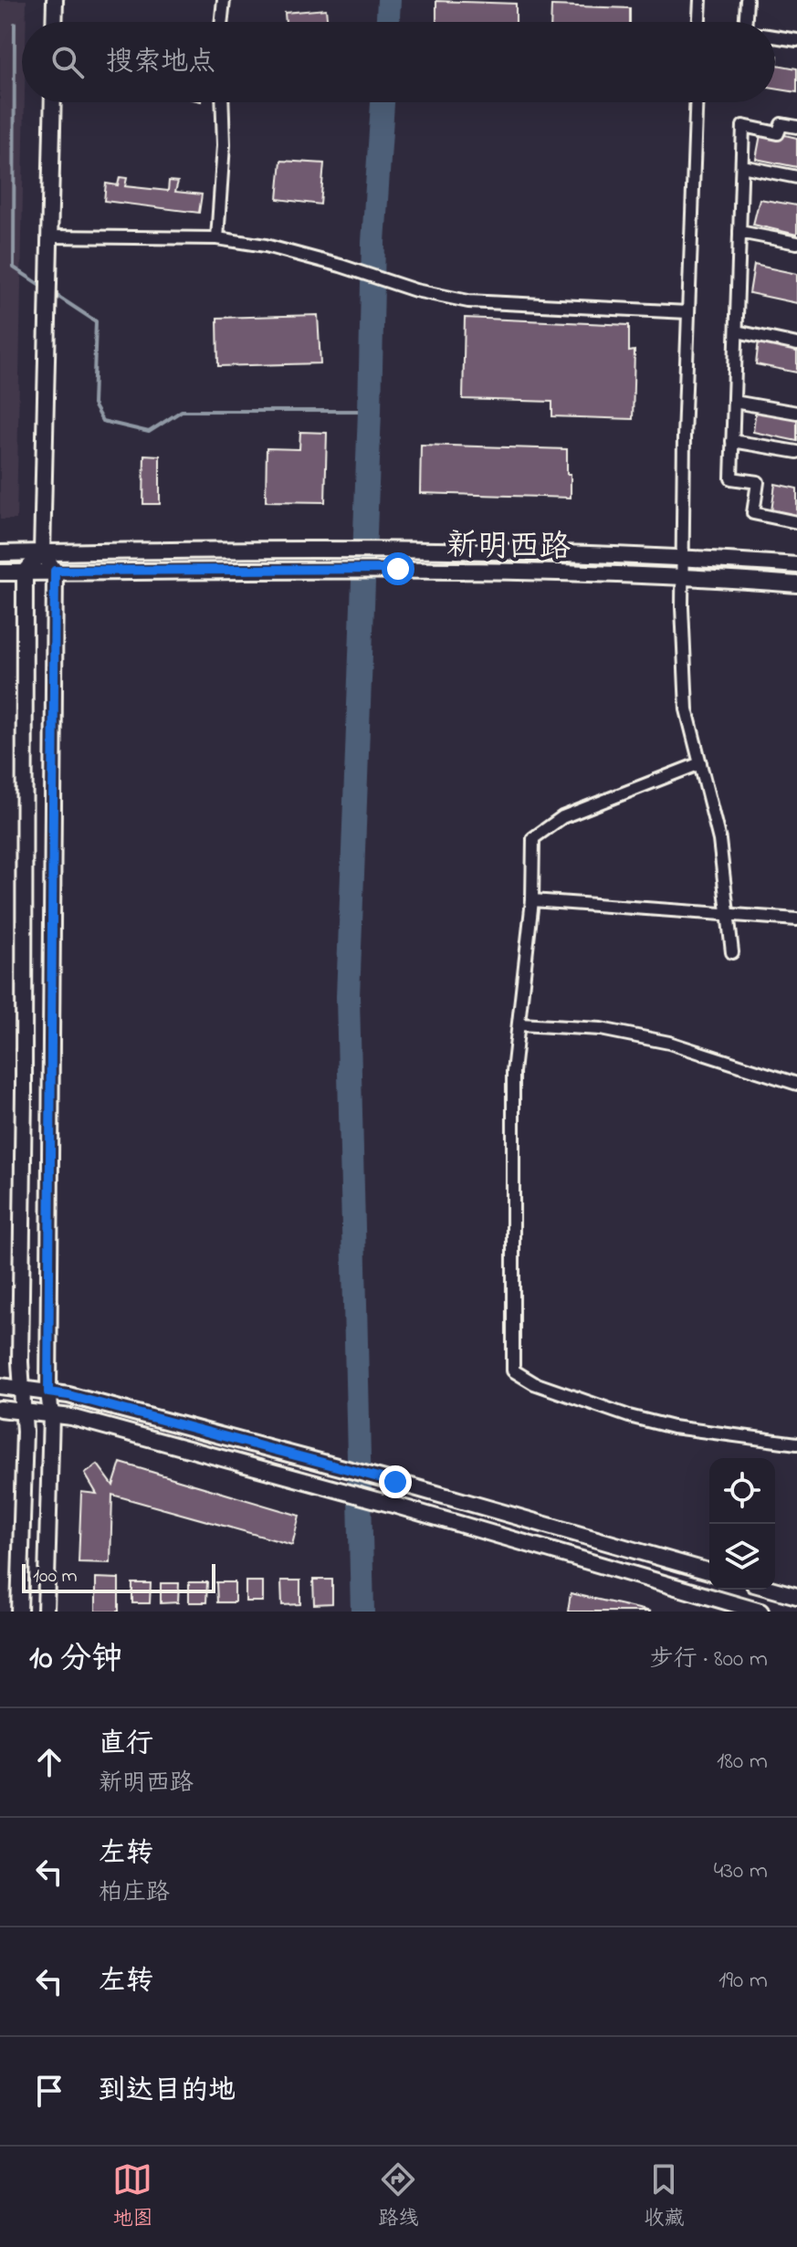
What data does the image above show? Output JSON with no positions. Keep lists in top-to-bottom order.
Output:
{
  "streets": {
    "street": ["新明西路"]
  },
  "scale_bar": "100 m",
  "page": {
    "search": "搜索地点",
    "scale": "100 m",
    "heading": ["10 分钟", "步行 · 800 m"],
    "list": [
      ["直行", "新明西路", "180 m"],
      ["左转", "柏庄路", "430 m"],
      ["左转", "190 m"],
      "到达目的地"
    ],
    "nav": ["地图", "路线", "收藏"]
  }
}
